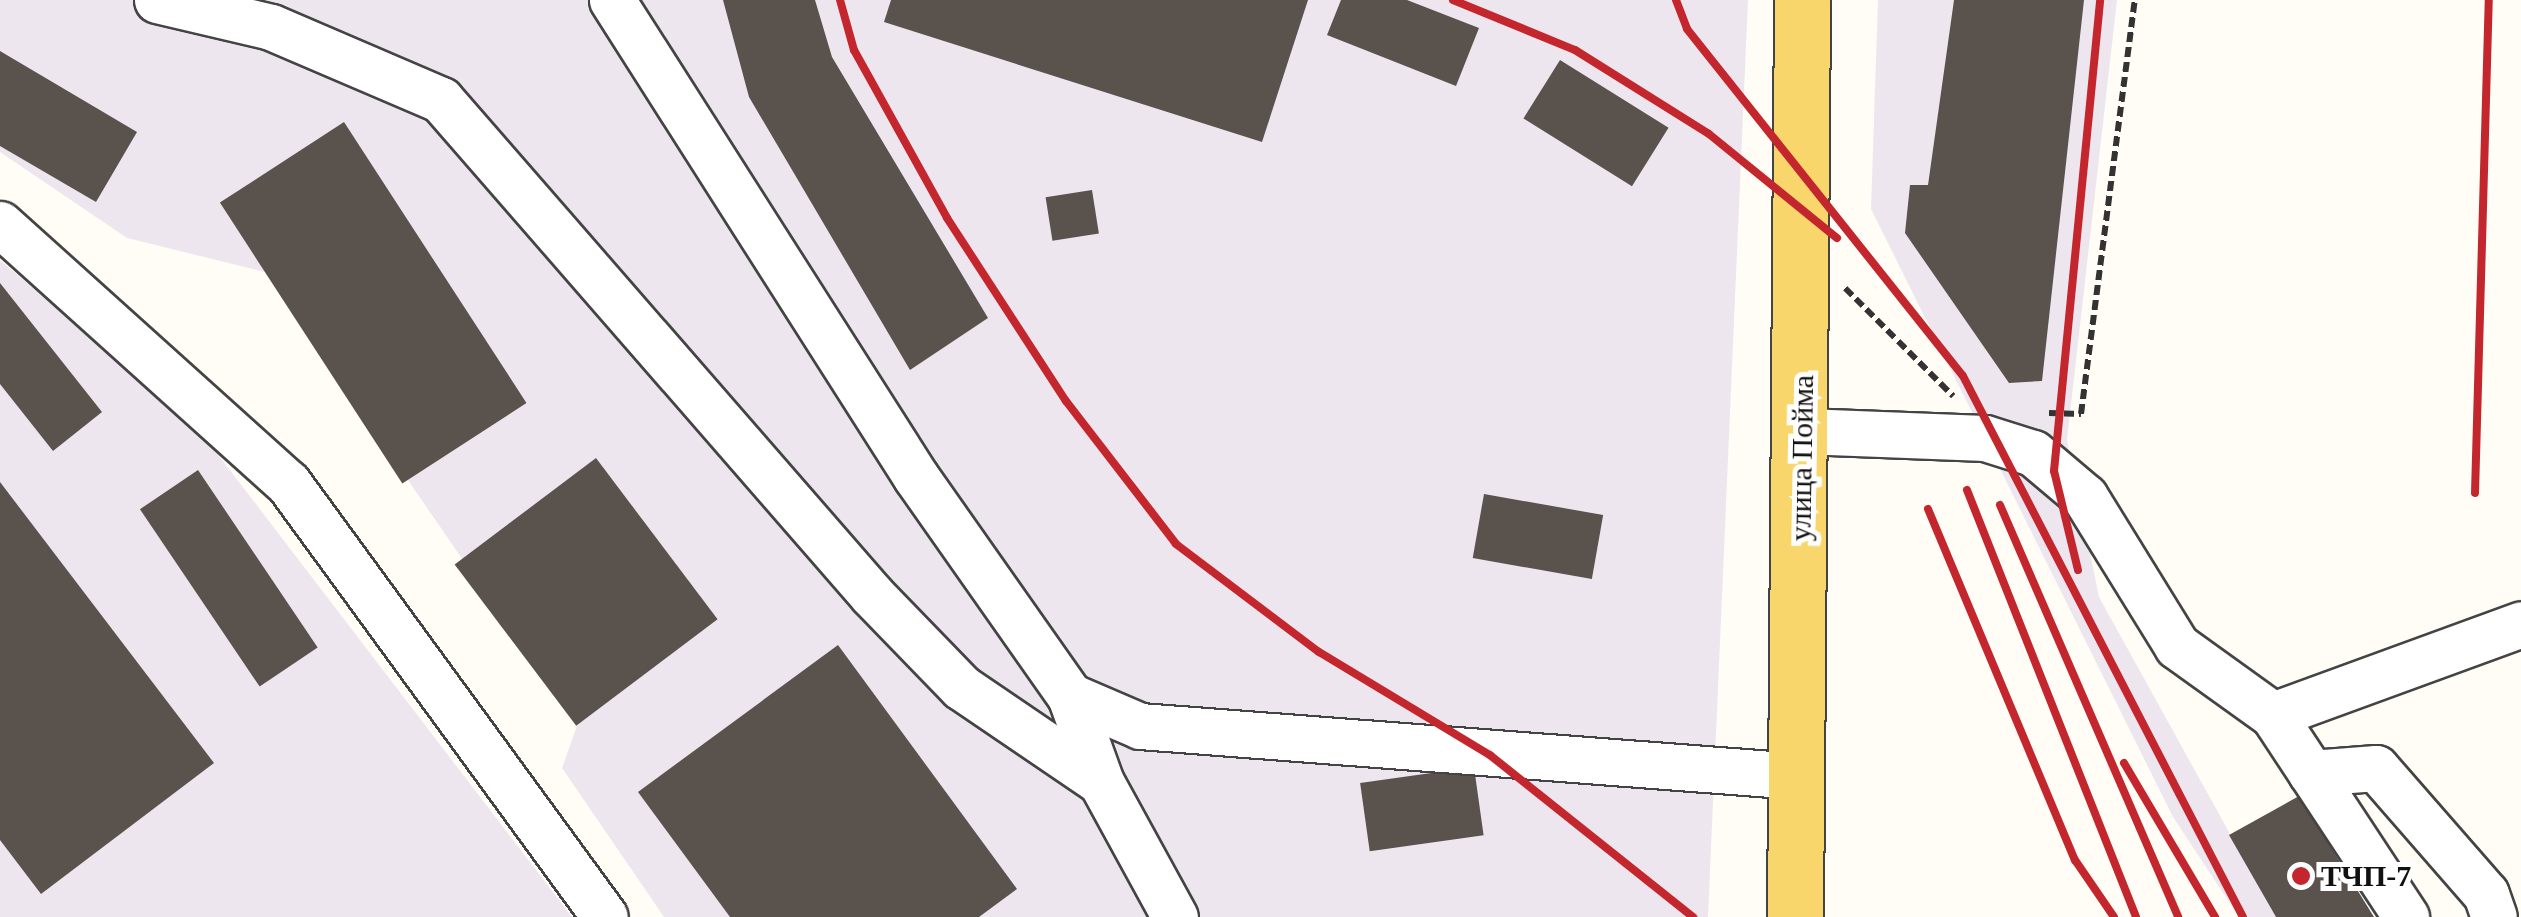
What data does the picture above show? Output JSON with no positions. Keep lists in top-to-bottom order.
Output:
{
  "streets": {
    "main road": ["улица Пойма"]
  },
  "places": ["ТЧП-7"]
}
